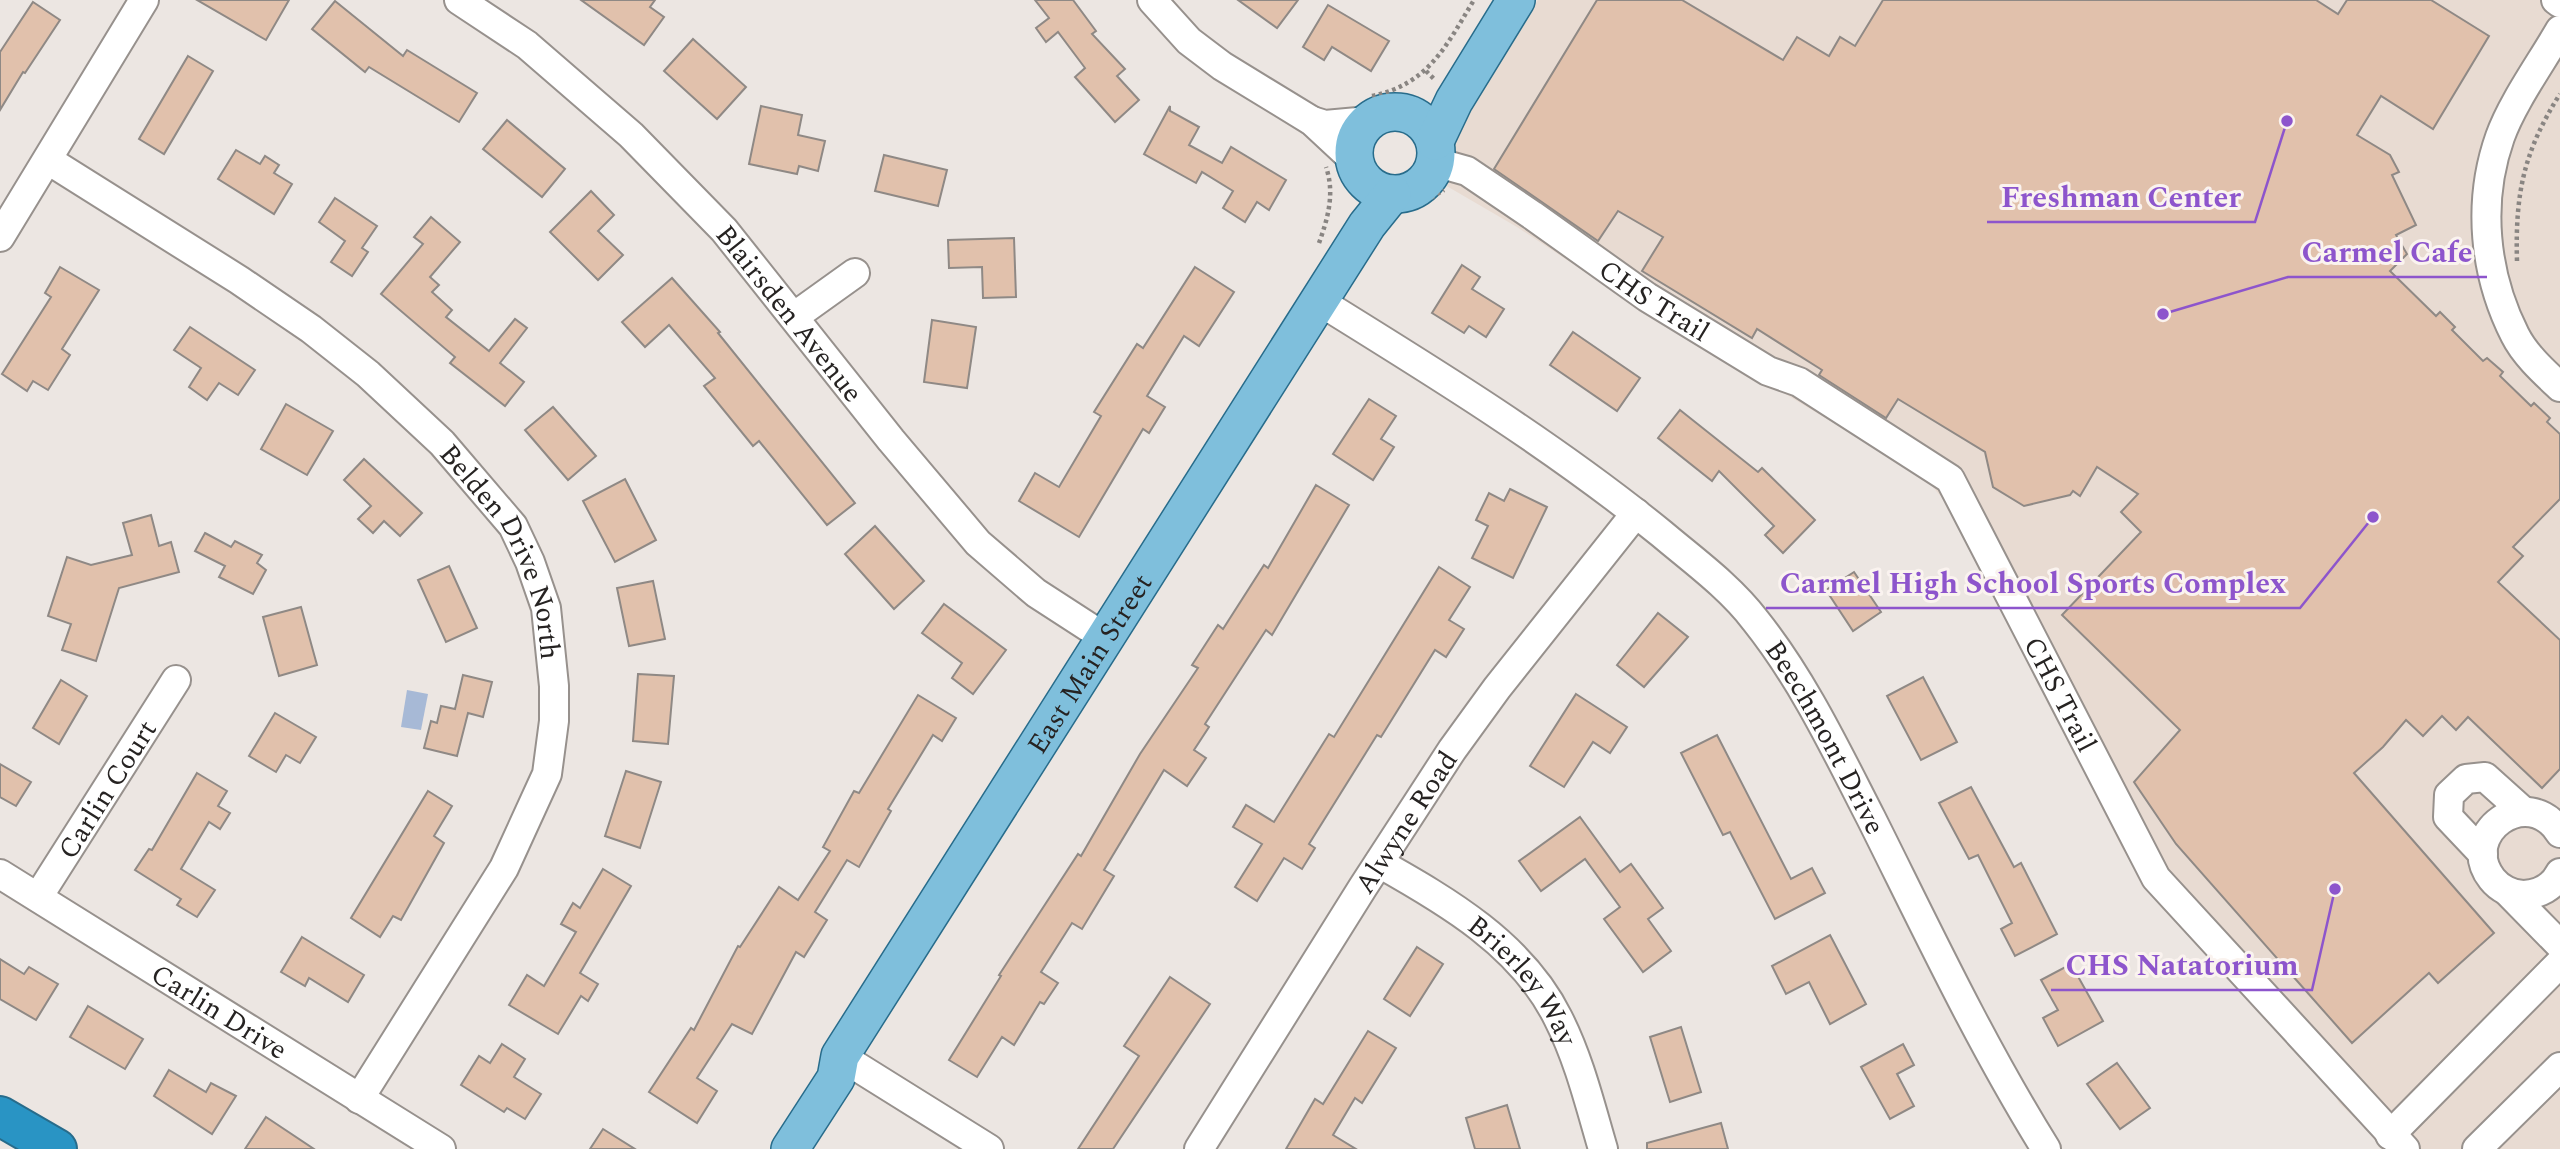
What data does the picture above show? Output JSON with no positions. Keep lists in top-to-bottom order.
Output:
{
  "streets": {
    "main road": ["East Main Street"],
    "street": [
      "CHS Trail",
      "Blairsden Avenue",
      "Belden Drive North",
      "Beechmont Drive",
      "Carlin Court",
      "Alwyne Road",
      "Brierley Way",
      "Carlin Drive"
    ]
  },
  "crossings": [
    ["Blairsden Avenue", "East Main Street"],
    ["Belden Drive North", "Carlin Drive"],
    ["East Main Street", "Beechmont Drive"],
    ["Beechmont Drive", "Alwyne Road"],
    ["Carlin Court", "Carlin Drive"],
    ["Alwyne Road", "Brierley Way"]
  ],
  "places": [
    "Freshman Center",
    "Carmel Cafe",
    "Carmel High School Sports Complex",
    "CHS Natatorium"
  ]
}
